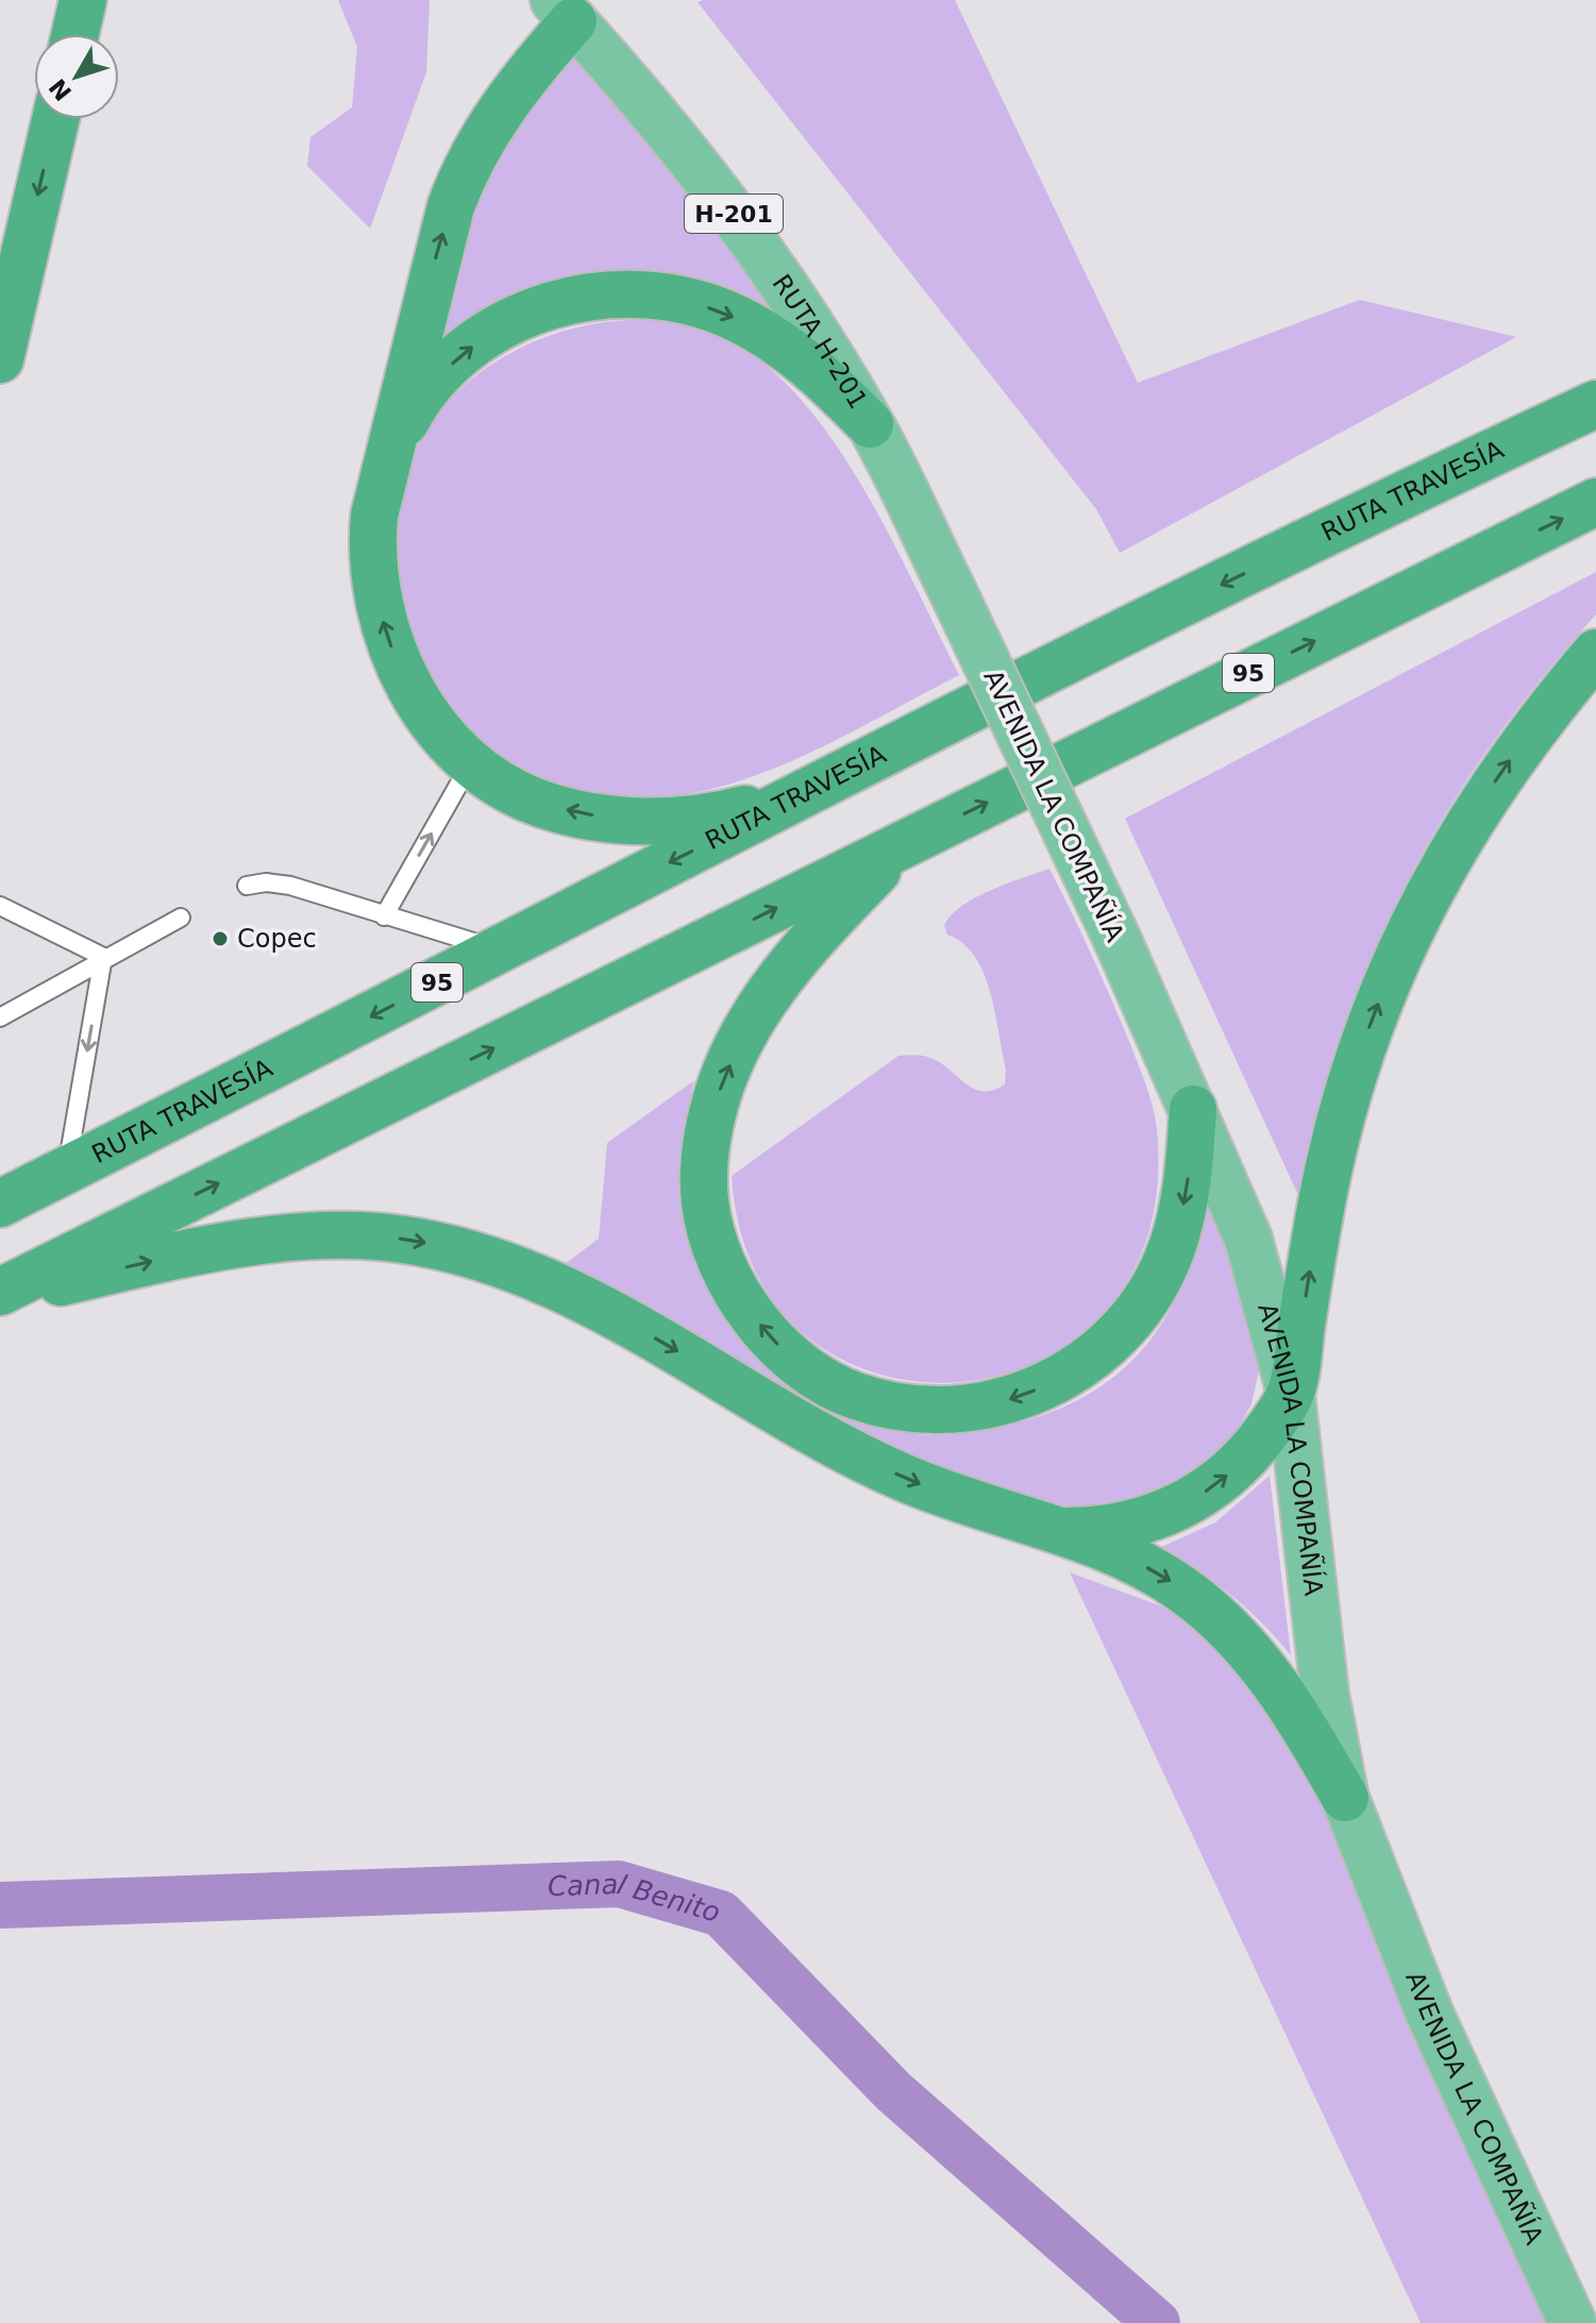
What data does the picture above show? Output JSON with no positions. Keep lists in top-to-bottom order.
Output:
{
  "streets": {
    "highway": ["RUTA TRAVESÍA", "95"],
    "main road": ["H-201", "RUTA H-201", "AVENIDA LA COMPAÑÍA"]
  },
  "crossings": [
    ["RUTA H-201", "AVENIDA LA COMPAÑÍA"]
  ],
  "water": ["Canal Benito"],
  "places": ["Copec"],
  "north": "bottom left"
}
